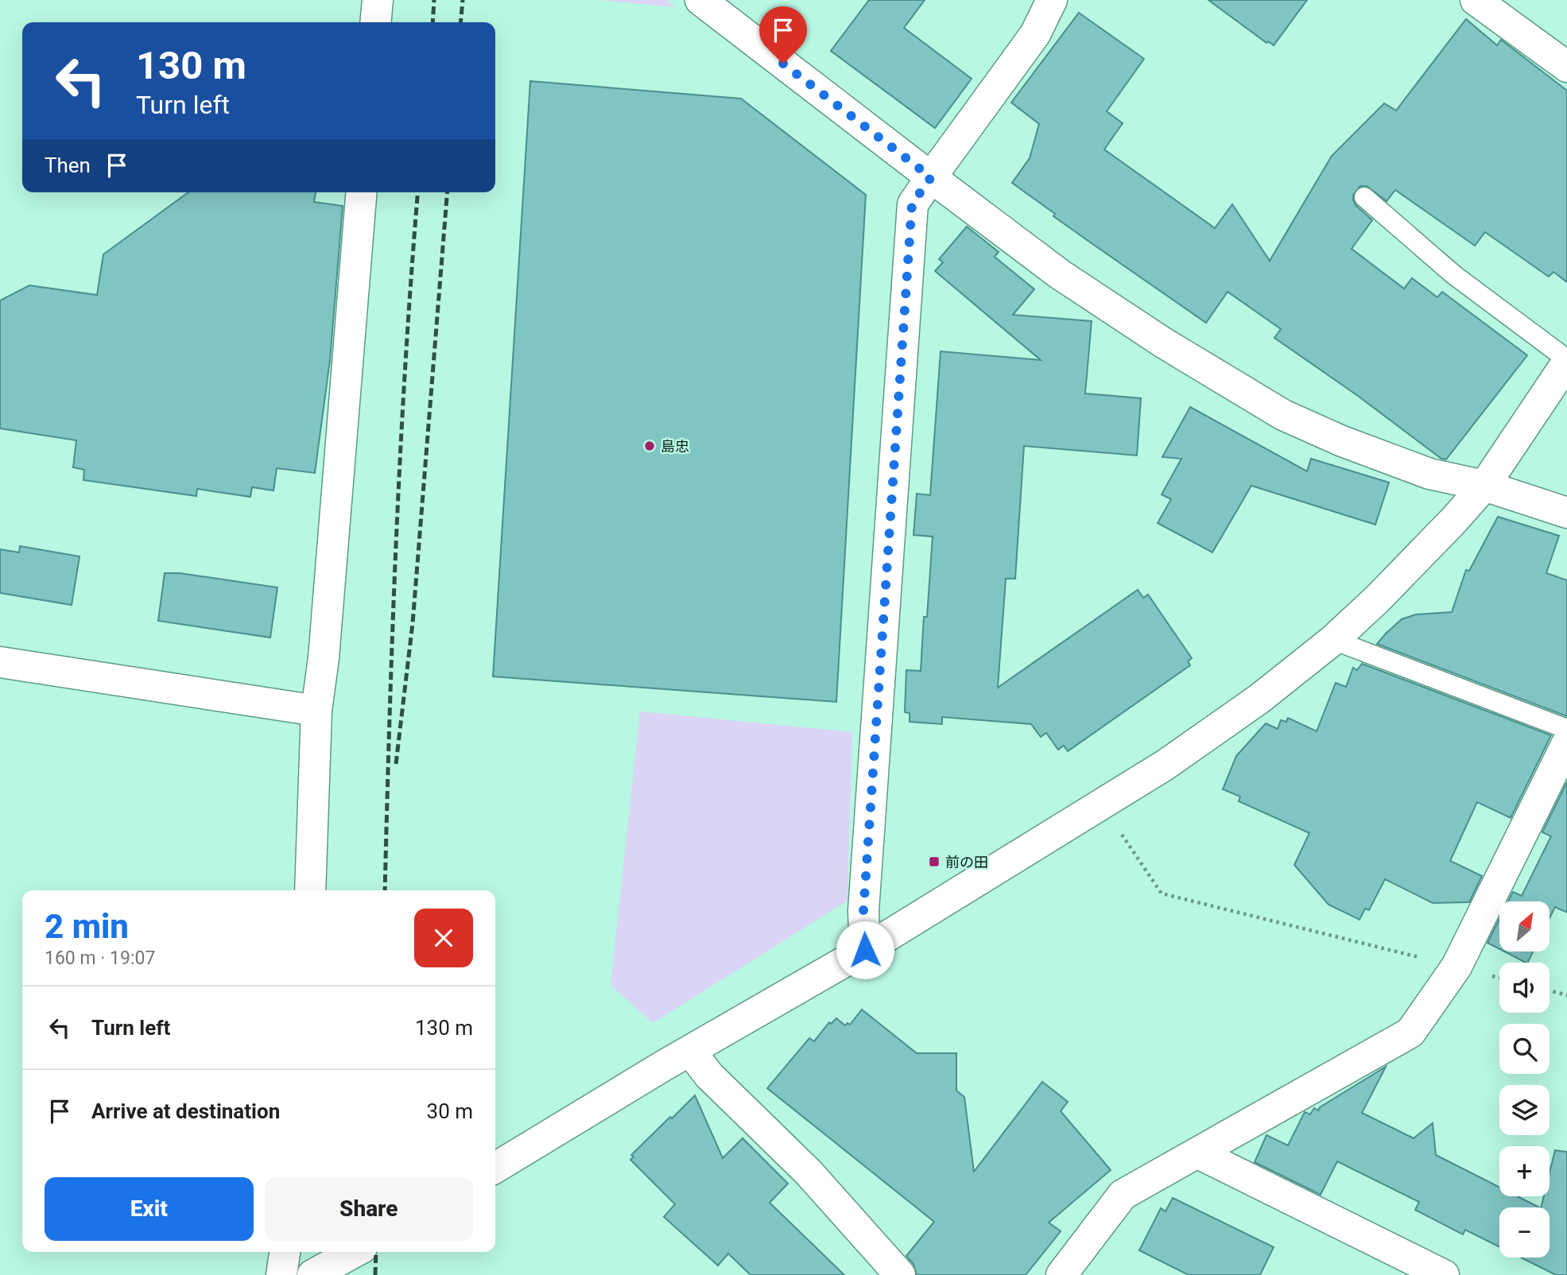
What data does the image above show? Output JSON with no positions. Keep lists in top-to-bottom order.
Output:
{
  "places": {
    "other": ["島忠"],
    "transit": ["前の田"]
  },
  "north": "top right",
  "page": {
    "turn": ["130 m", "Turn left"],
    "then": "Then",
    "heading": ["2 min", "160 m · 19:07"],
    "map_buttons": ["+", "−"],
    "list": [
      {
        "name": "Turn left",
        "value": "130 m"
      },
      {
        "name": "Arrive at destination",
        "value": "30 m"
      }
    ],
    "buttons": ["Exit", "Share"]
  }
}
